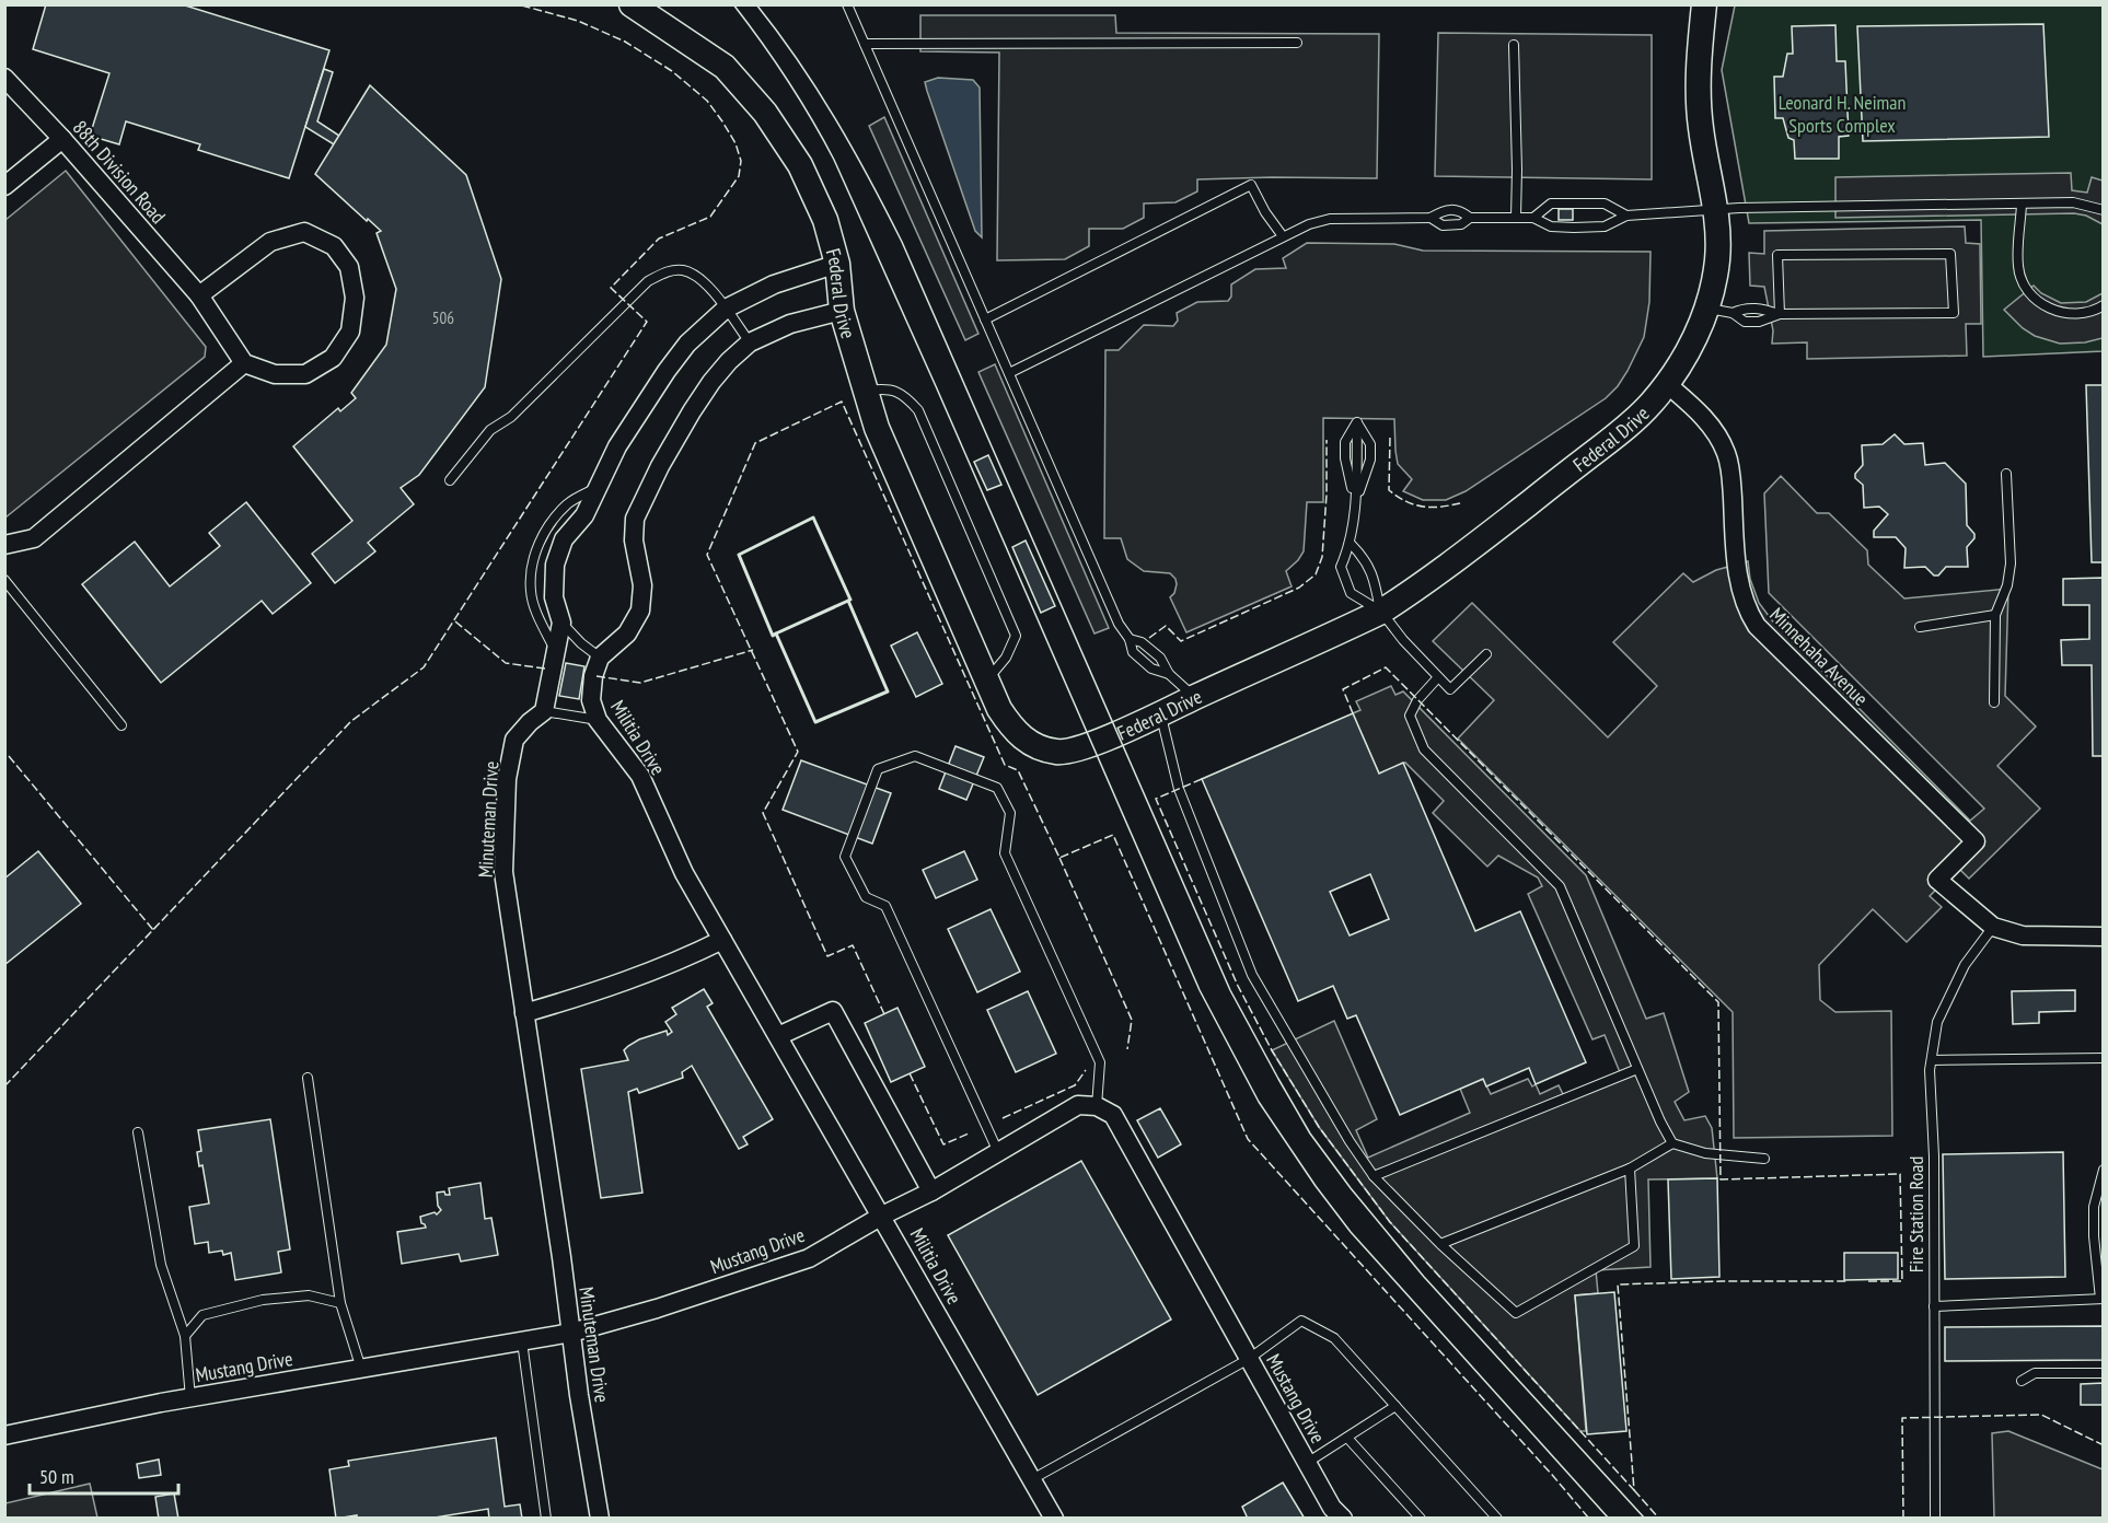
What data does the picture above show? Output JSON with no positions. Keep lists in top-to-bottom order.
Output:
{
  "streets": {
    "street": [
      "88th Division Road",
      "Federal Drive",
      "Minnehaha Avenue",
      "Militia Drive",
      "Minuteman Drive",
      "Mustang Drive"
    ],
    "lane": ["Fire Station Road"]
  },
  "crossings": [
    ["Federal Drive", "Minnehaha Avenue"],
    ["Minnehaha Avenue", "Fire Station Road"],
    ["Militia Drive", "Mustang Drive"],
    ["Minuteman Drive", "Mustang Drive"]
  ],
  "parks": ["Leonard H. Neiman Sports Complex"],
  "house_numbers": ["506"],
  "scale_bar": "50 m"
}
